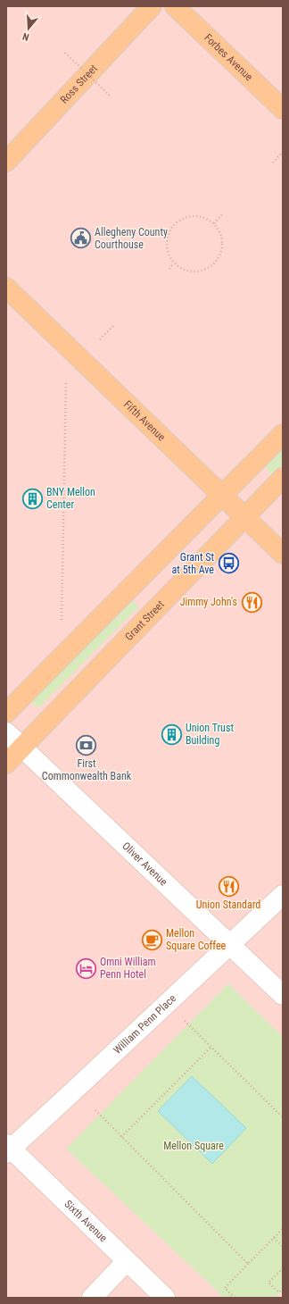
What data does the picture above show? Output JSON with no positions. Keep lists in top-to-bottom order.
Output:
{
  "streets": {
    "main road": [
      "Forbes Avenue",
      "Ross Street",
      "Fifth Avenue",
      "Grant Street"
    ],
    "street": ["Oliver Avenue", "William Penn Place", "Sixth Avenue"]
  },
  "crossings": [
    ["Fifth Avenue", "Grant Street"],
    ["Grant Street", "Oliver Avenue"],
    ["Oliver Avenue", "William Penn Place"],
    ["William Penn Place", "Sixth Avenue"]
  ],
  "parks": ["Mellon Square"],
  "places": {
    "public building": ["Allegheny County Courthouse"],
    "building": ["BNY Mellon Center", "Union Trust Building"],
    "bus stop": ["Grant St at 5th Ave"],
    "restaurant": ["Jimmy John's", "Union Standard"],
    "bank": ["First Commonwealth Bank"],
    "cafe": ["Mellon Square Coffee"],
    "hotel": ["Omni William Penn Hotel"]
  },
  "north": "bottom"
}
